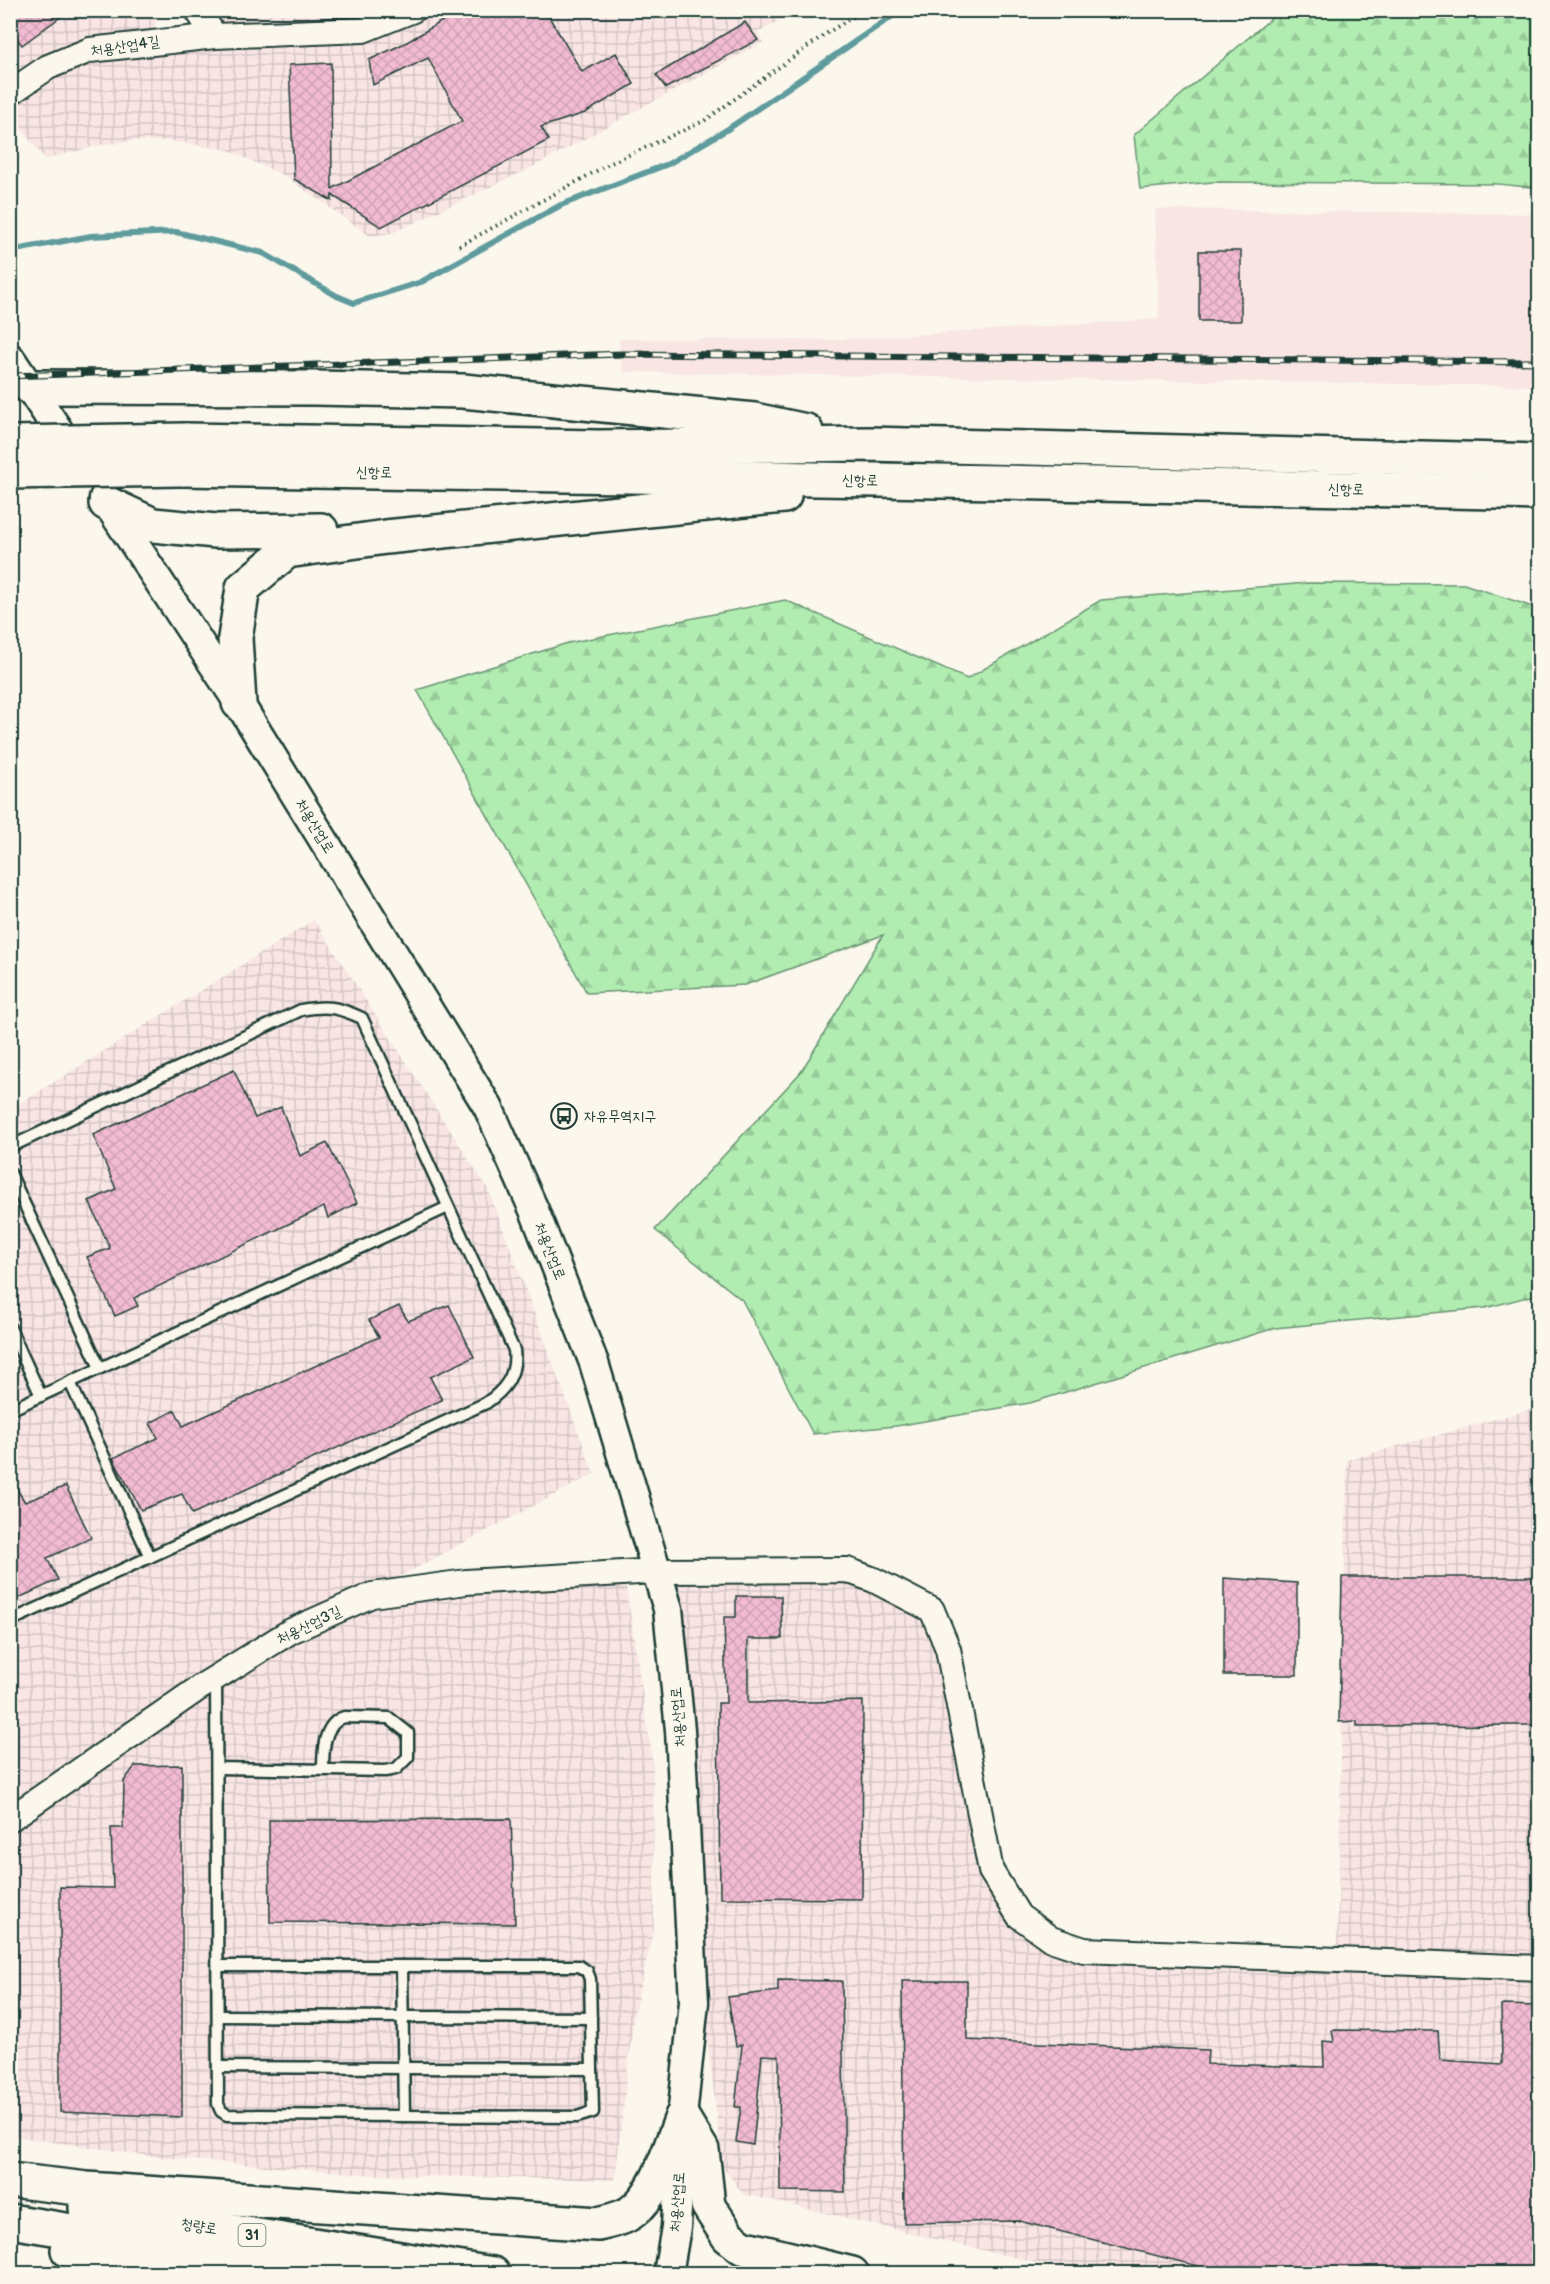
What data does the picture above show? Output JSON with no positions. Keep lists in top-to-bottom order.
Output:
{
  "streets": {
    "highway": ["신항로", "청량로", "31"],
    "main road": ["처용산업로"],
    "street": ["처용산업4길", "처용산업3길"]
  },
  "crossings": [
    ["처용산업로", "처용산업3길"]
  ],
  "places": {
    "bus stop": ["자유무역지구"]
  }
}
